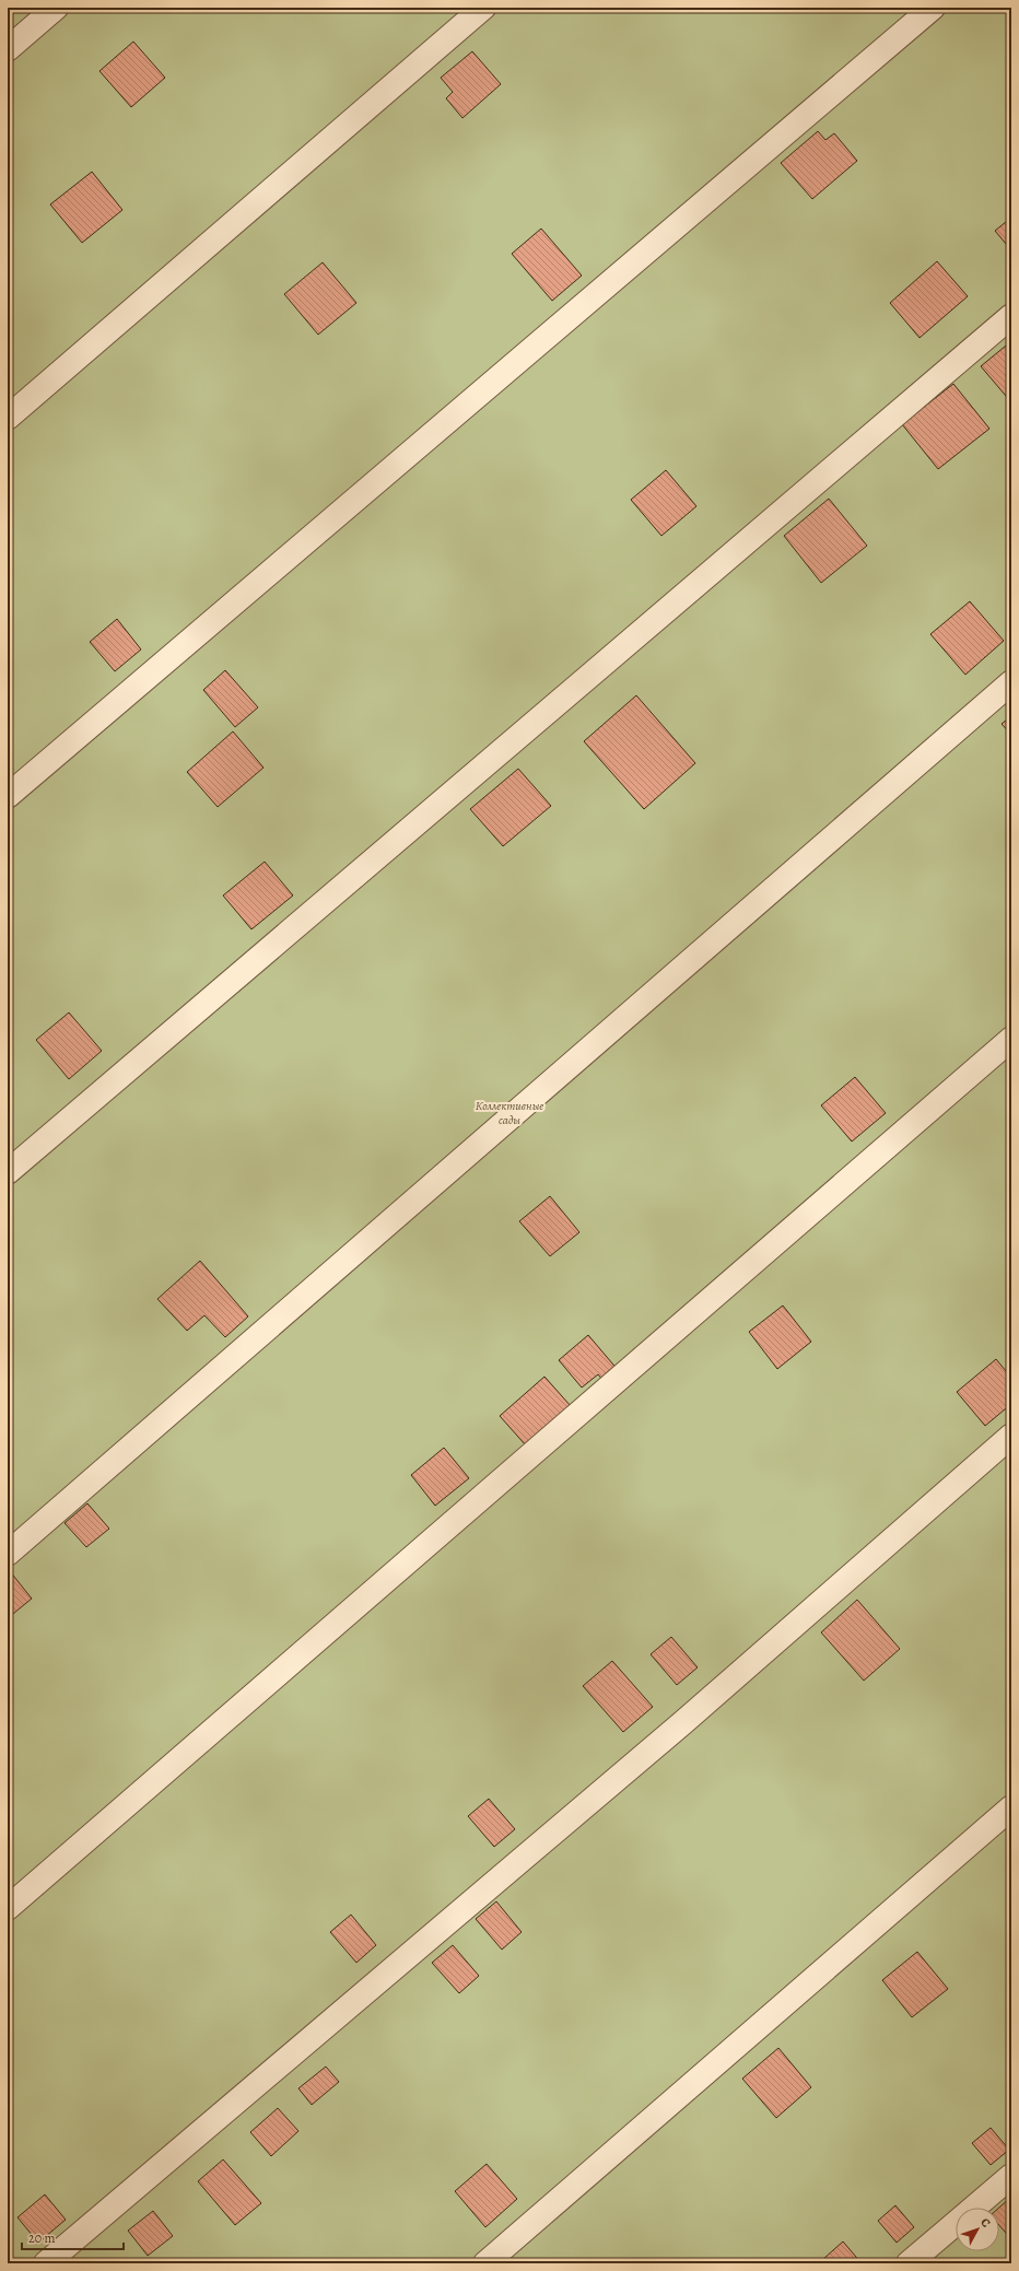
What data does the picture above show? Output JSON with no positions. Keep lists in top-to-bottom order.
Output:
{
  "parks": ["Коллективные сады"],
  "scale_bar": "20 m",
  "north": "top right"
}
